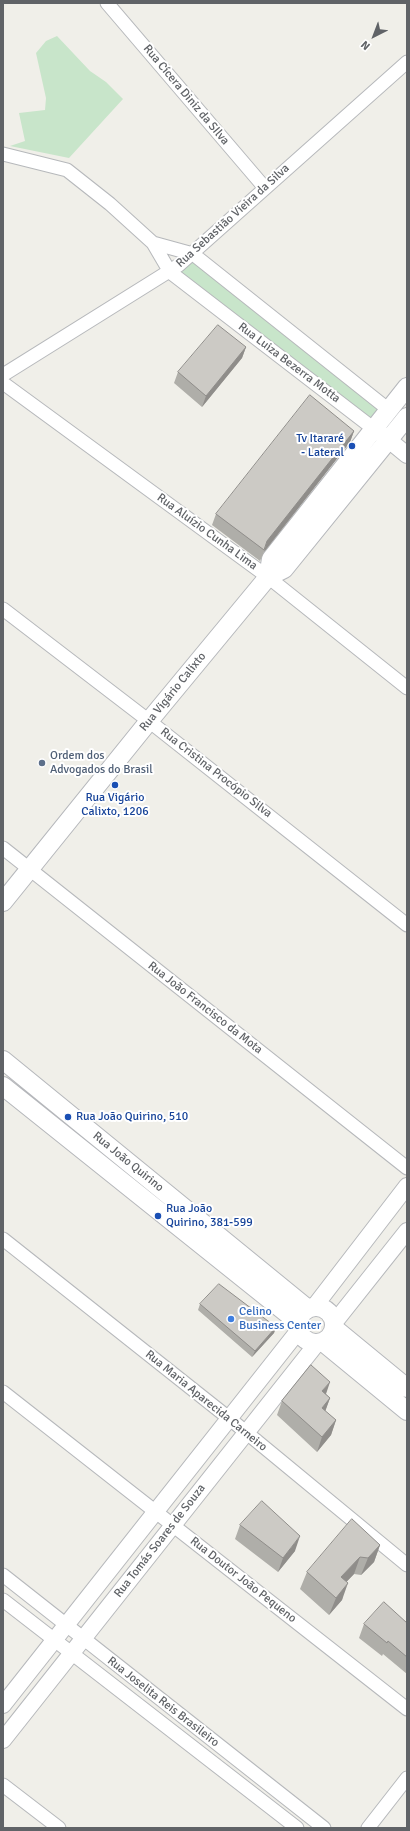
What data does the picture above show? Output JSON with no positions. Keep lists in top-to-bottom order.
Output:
{
  "streets": {
    "main road": ["Rua Vigário Calixto", "Rua João Quirino"],
    "street": [
      "Rua Cícera Diniz da SIlva",
      "Rua Sebastião Vieira da Silva",
      "Rua Luiza Bezerra Motta",
      "Rua Aluízio Cunha Lima",
      "Rua Cristina Procópio Silva",
      "Rua João Francisco da Mota",
      "Rua Maria Aparecida Carneiro",
      "Rua Tomás Soares de Souza",
      "Rua Doutor João Pequeno",
      "Rua Joselita Reis Brasileiro"
    ]
  },
  "crossings": [
    ["Rua Cícera Diniz da SIlva", "Rua Sebastião Vieira da Silva"],
    ["Rua Sebastião Vieira da Silva", "Rua Luiza Bezerra Motta"],
    ["Rua Luiza Bezerra Motta", "Rua Vigário Calixto"],
    ["Rua Aluízio Cunha Lima", "Rua Vigário Calixto"],
    ["Rua Vigário Calixto", "Rua Cristina Procópio Silva"],
    ["Rua Vigário Calixto", "Rua João Francisco da Mota"],
    ["Rua João Quirino", "Rua Tomás Soares de Souza"],
    ["Rua Maria Aparecida Carneiro", "Rua Tomás Soares de Souza"],
    ["Rua Tomás Soares de Souza", "Rua Doutor João Pequeno"],
    ["Rua Tomás Soares de Souza", "Rua Joselita Reis Brasileiro"]
  ],
  "places": [
    "Tv Itararé - Lateral",
    "Ordem dos Advogados do Brasil",
    "Rua Vigário Calixto, 1206",
    "Rua João Quirino, 510",
    "Rua João Quirino, 381-599",
    "Celino Business Center"
  ],
  "north": "bottom left"
}
